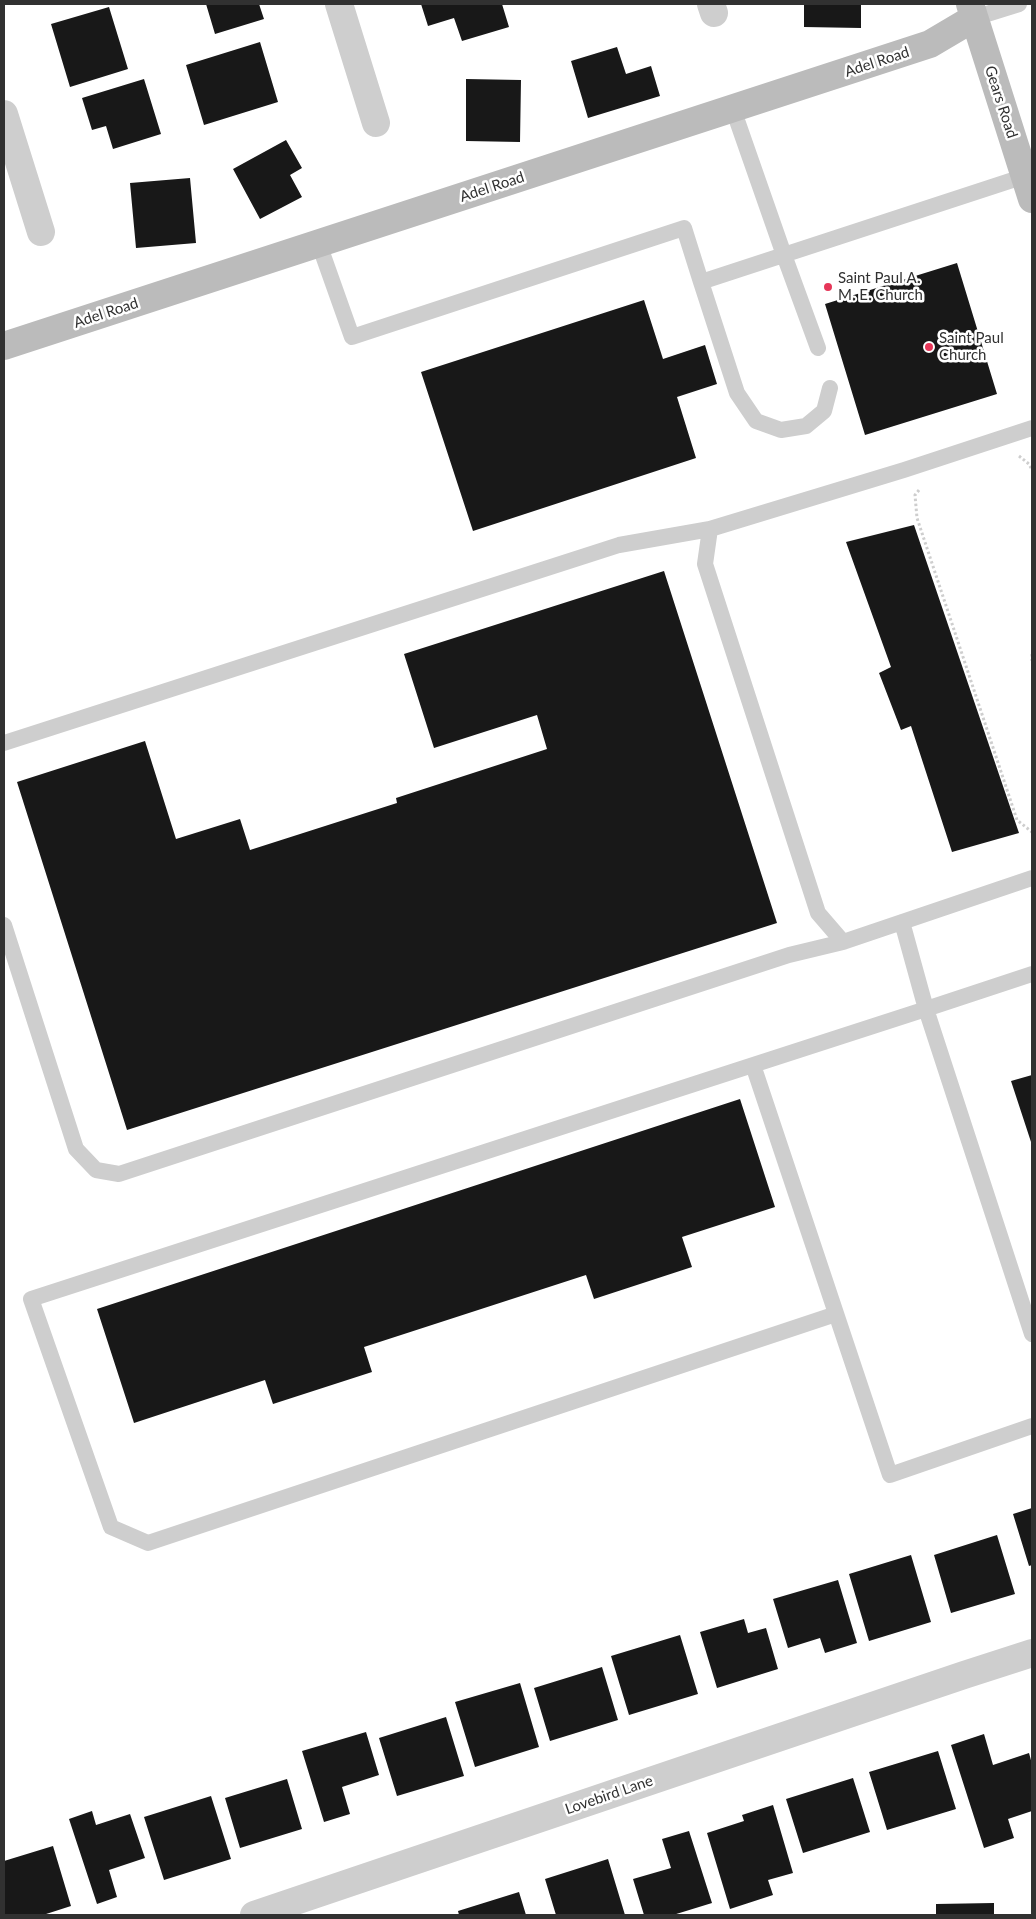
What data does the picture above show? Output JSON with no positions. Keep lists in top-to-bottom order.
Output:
{
  "streets": {
    "street": ["Adel Road", "Gears Road", "Lovebird Lane"]
  },
  "crossings": [
    ["Adel Road", "Gears Road"]
  ],
  "places": ["Saint Paul A. M. E. Church", "Saint Paul Church"]
}
